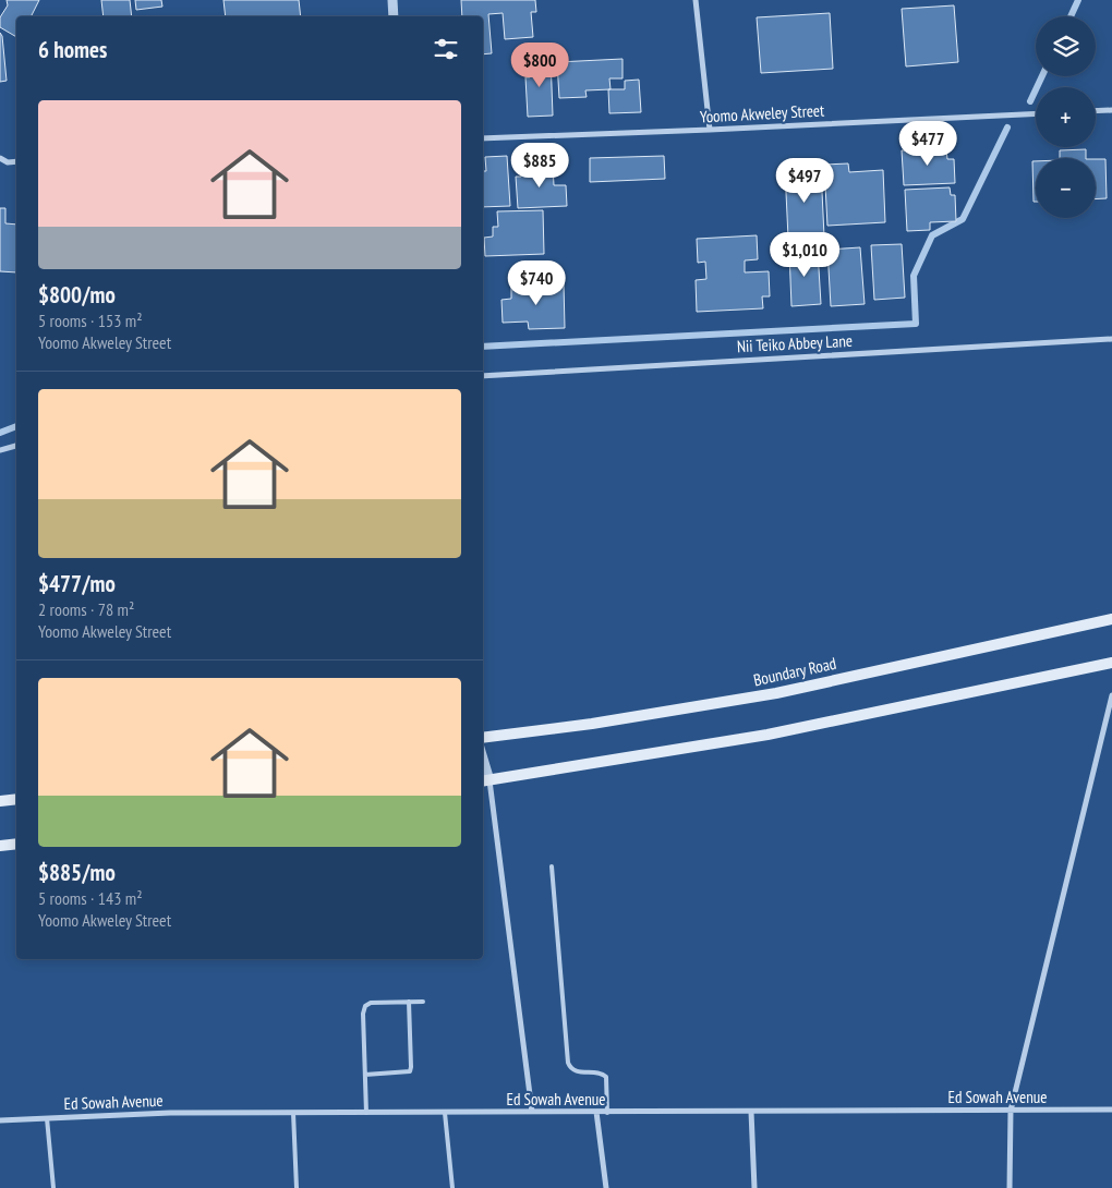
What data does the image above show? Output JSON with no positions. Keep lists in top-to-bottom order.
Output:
{
  "streets": {
    "main road": ["Boundary Road"],
    "street": ["Yoomo Akweley Street", "Nii Teiko Abbey Lane", "Ed Sowah Avenue"]
  },
  "page": {
    "map_buttons": ["+", "−"],
    "heading": "6 homes",
    "price": [
      "$800",
      "$477",
      "$885",
      "$497",
      "$1,010",
      "$740"
    ],
    "list": [
      {
        "name": "$800/mo",
        "note": "5 rooms · 153 m² · Yoomo Akweley Street"
      },
      {
        "name": "$477/mo",
        "note": "2 rooms · 78 m² · Yoomo Akweley Street"
      },
      {
        "name": "$885/mo",
        "note": "5 rooms · 143 m² · Yoomo Akweley Street"
      }
    ]
  }
}
